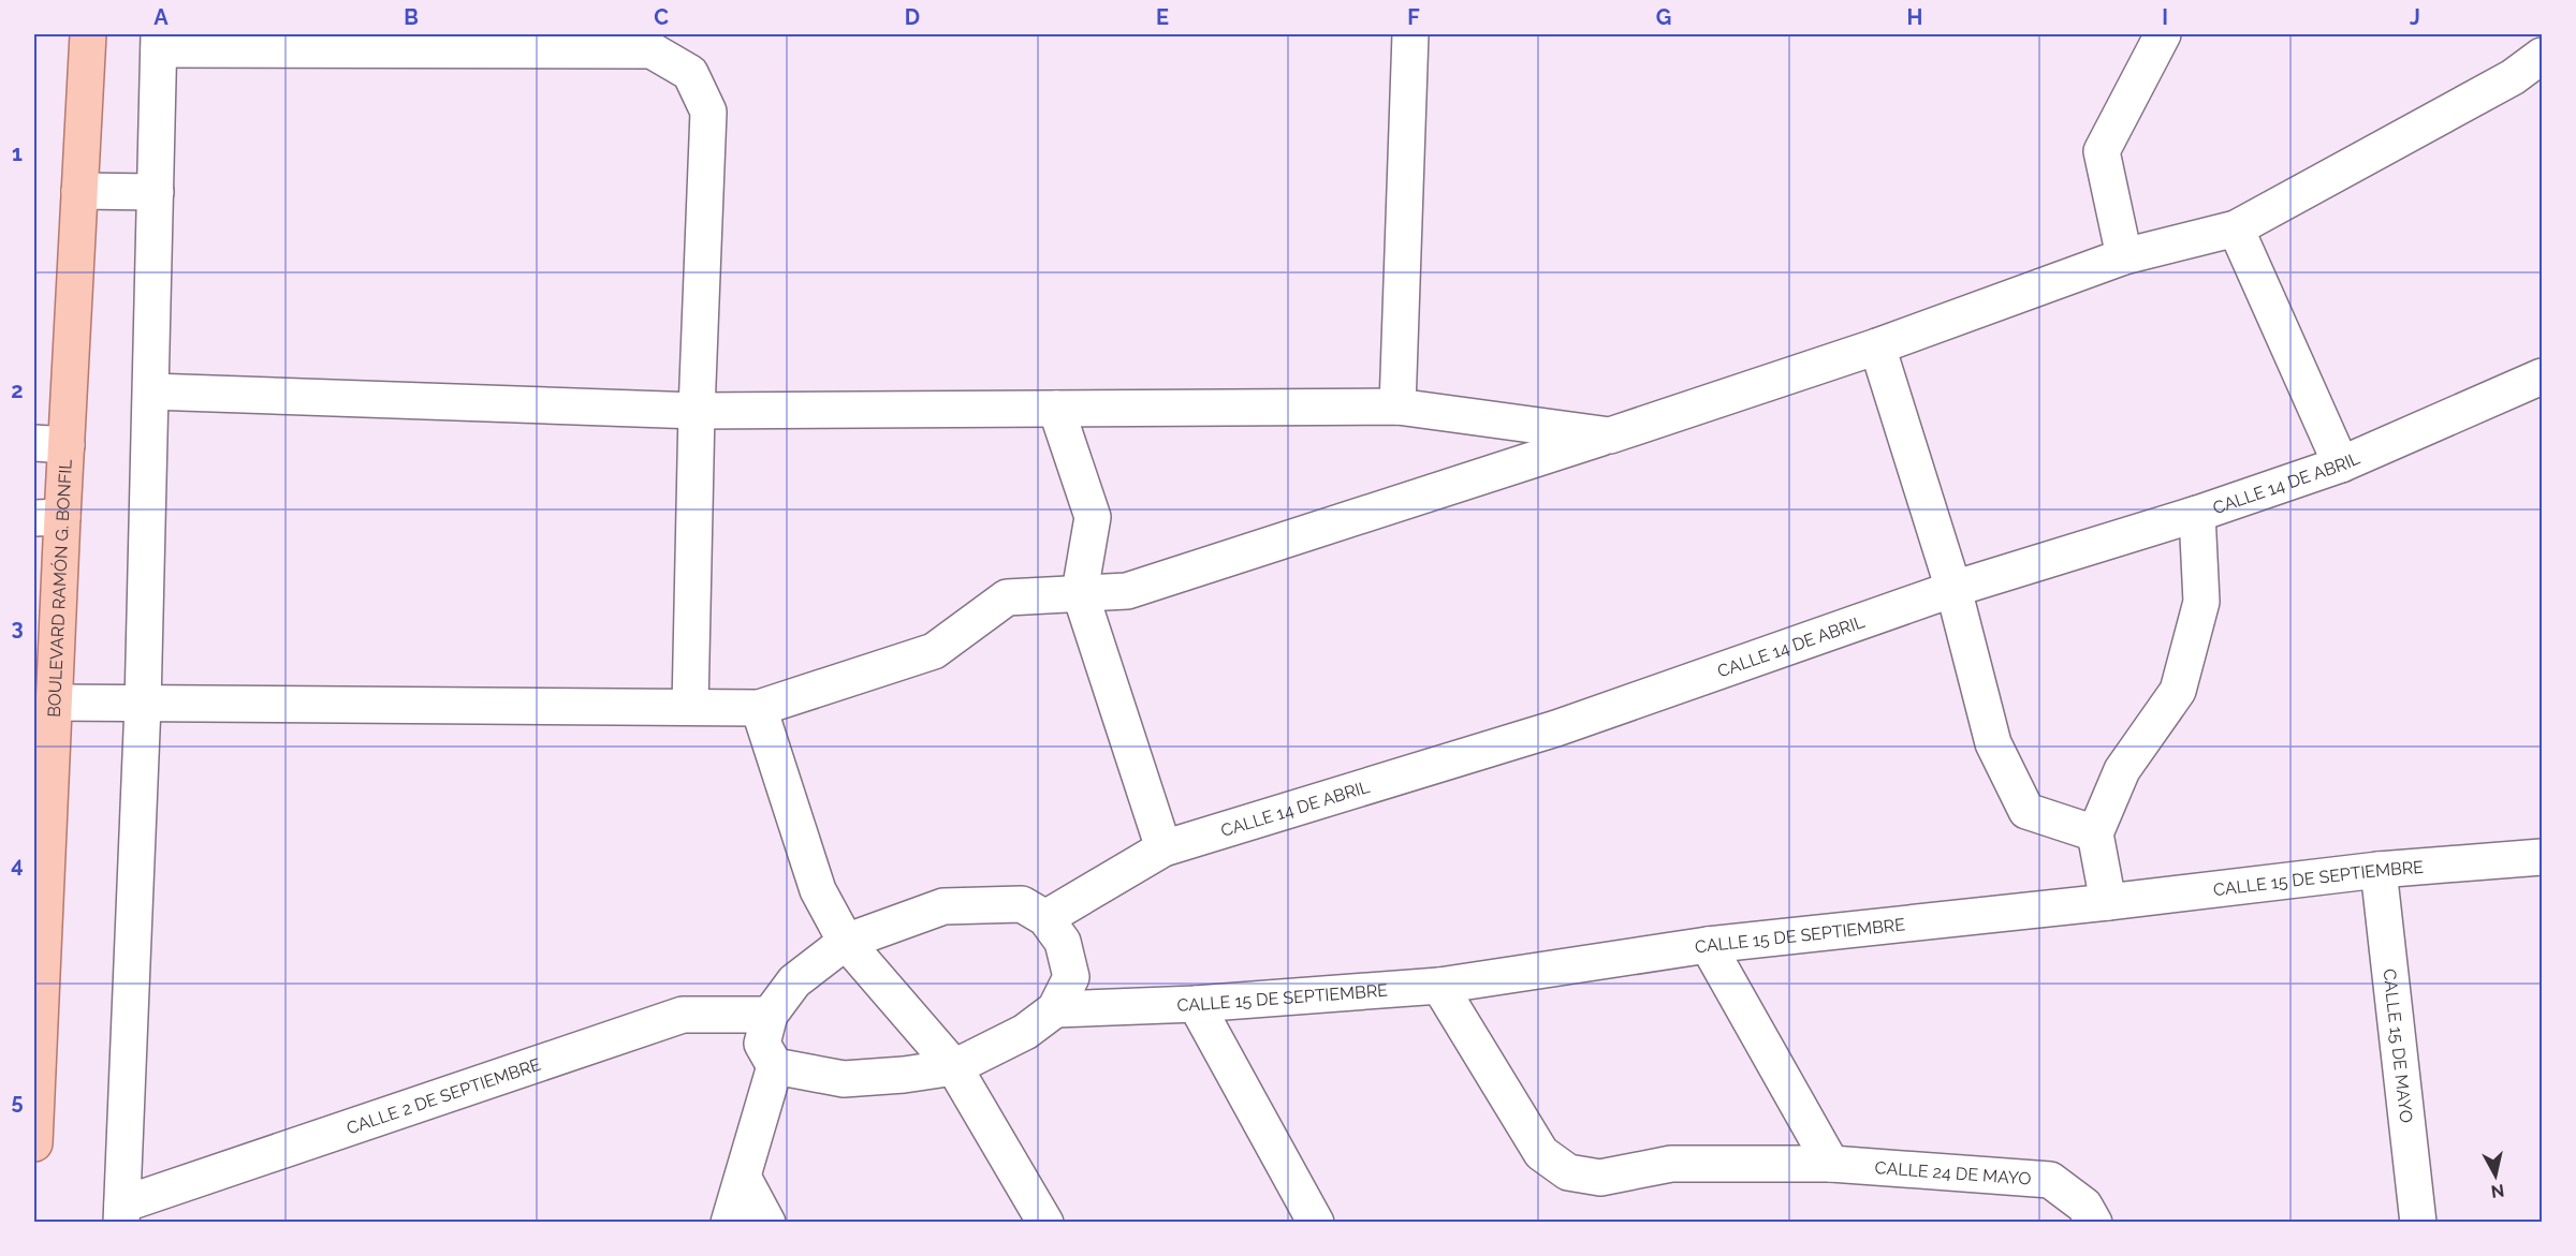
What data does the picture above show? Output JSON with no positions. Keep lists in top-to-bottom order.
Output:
{
  "streets": {
    "main road": ["BOULEVARD RAMÓN G. BONFIL"],
    "street": [
      "CALLE 14 DE ABRIL",
      "CALLE 15 DE SEPTIEMBRE",
      "CALLE 15 DE MAYO",
      "CALLE 2 DE SEPTIEMBRE",
      "CALLE 24 DE MAYO"
    ]
  },
  "crossings": [
    ["CALLE 15 DE SEPTIEMBRE", "CALLE 15 DE MAYO"],
    ["CALLE 15 DE SEPTIEMBRE", "CALLE 24 DE MAYO"]
  ],
  "north": "bottom",
  "grid": {
    "columns": [
      "A",
      "B",
      "C",
      "D",
      "E",
      "F",
      "G",
      "H",
      "I",
      "J"
    ],
    "rows": [
      "1",
      "2",
      "3",
      "4",
      "5"
    ]
  }
}
